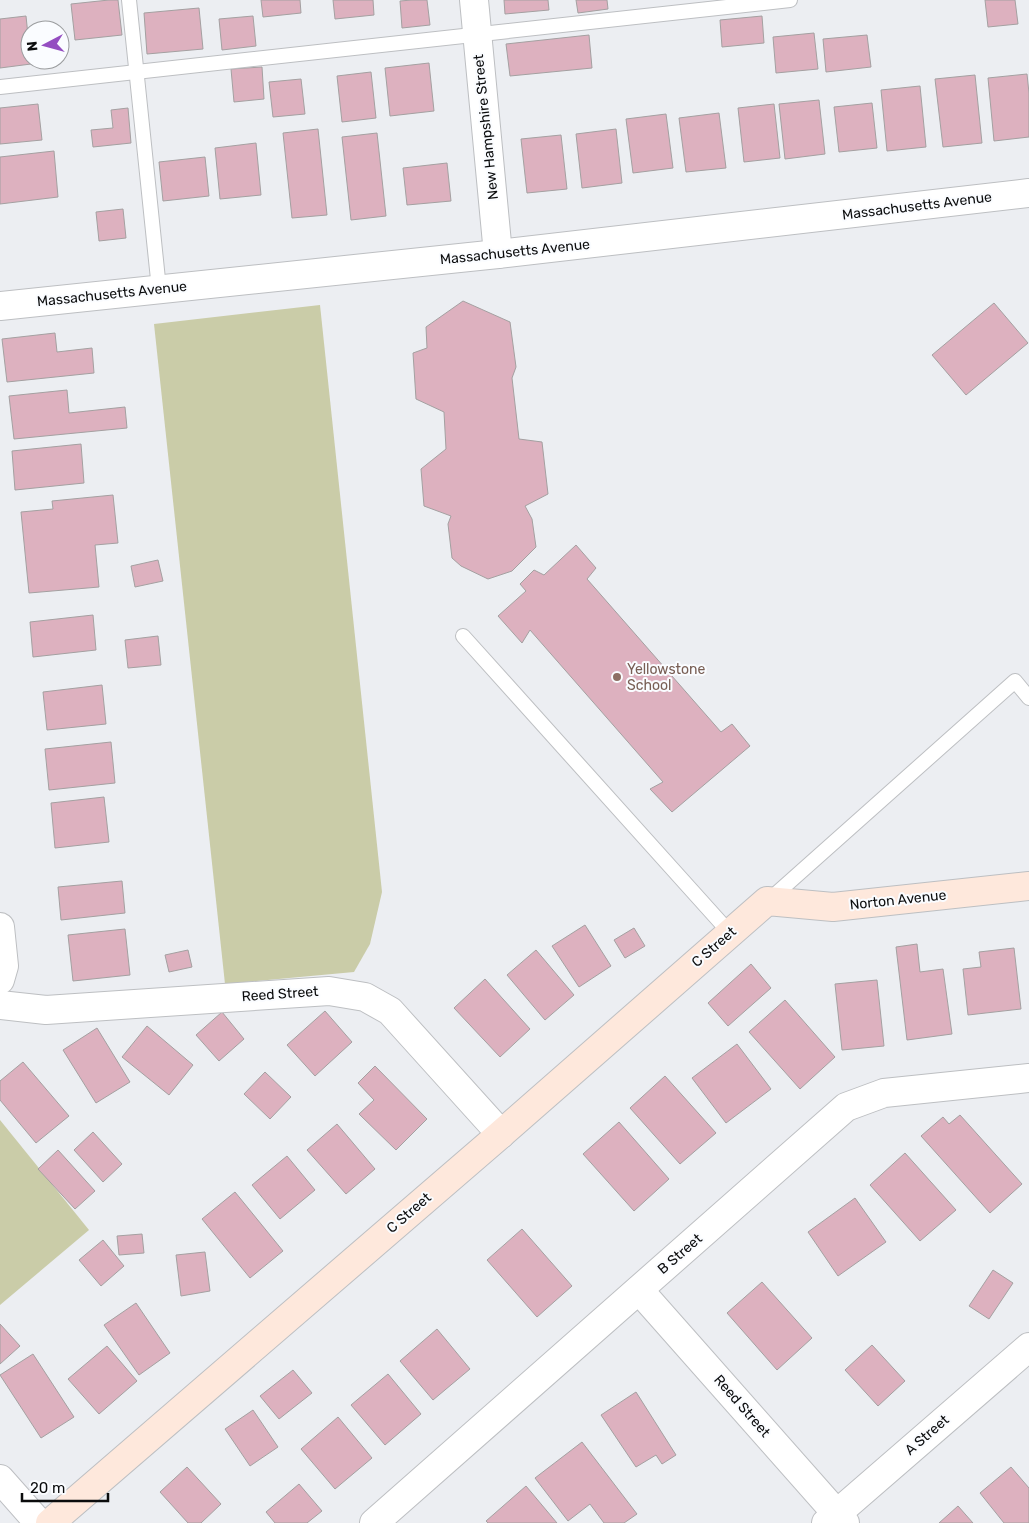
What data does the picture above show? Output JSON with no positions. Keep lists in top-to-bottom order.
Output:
{
  "streets": {
    "street": [
      "New Hampshire Street",
      "Massachusetts Avenue",
      "Norton Avenue",
      "C Street",
      "Reed Street",
      "B Street",
      "A Street"
    ]
  },
  "crossings": [
    ["New Hampshire Street", "Massachusetts Avenue"],
    ["Norton Avenue", "C Street"],
    ["C Street", "Reed Street"],
    ["Reed Street", "B Street"],
    ["Reed Street", "A Street"]
  ],
  "places": ["Yellowstone School"],
  "scale_bar": "20 m",
  "north": "left"
}
